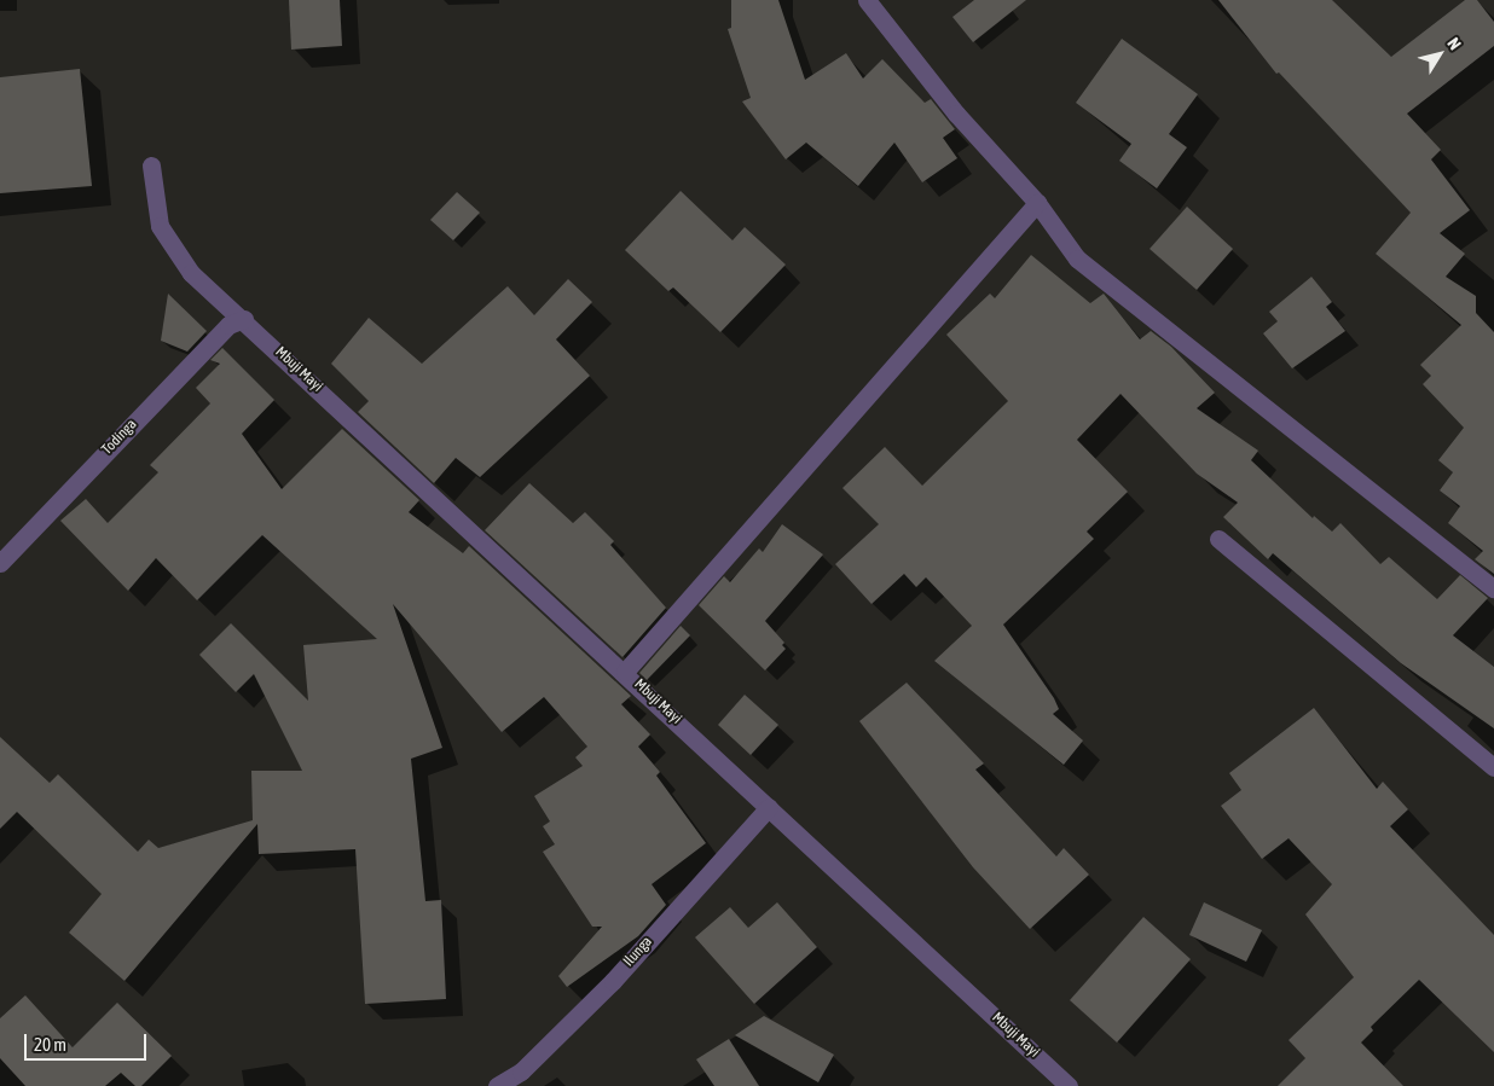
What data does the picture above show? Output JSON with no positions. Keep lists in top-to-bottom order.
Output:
{
  "streets": {
    "street": ["Mbuji Mayi", "Todinga", "Ilunga"]
  },
  "crossings": [
    ["Mbuji Mayi", "Todinga"],
    ["Mbuji Mayi", "Ilunga"]
  ],
  "scale_bar": "20 m",
  "north": "top right"
}
